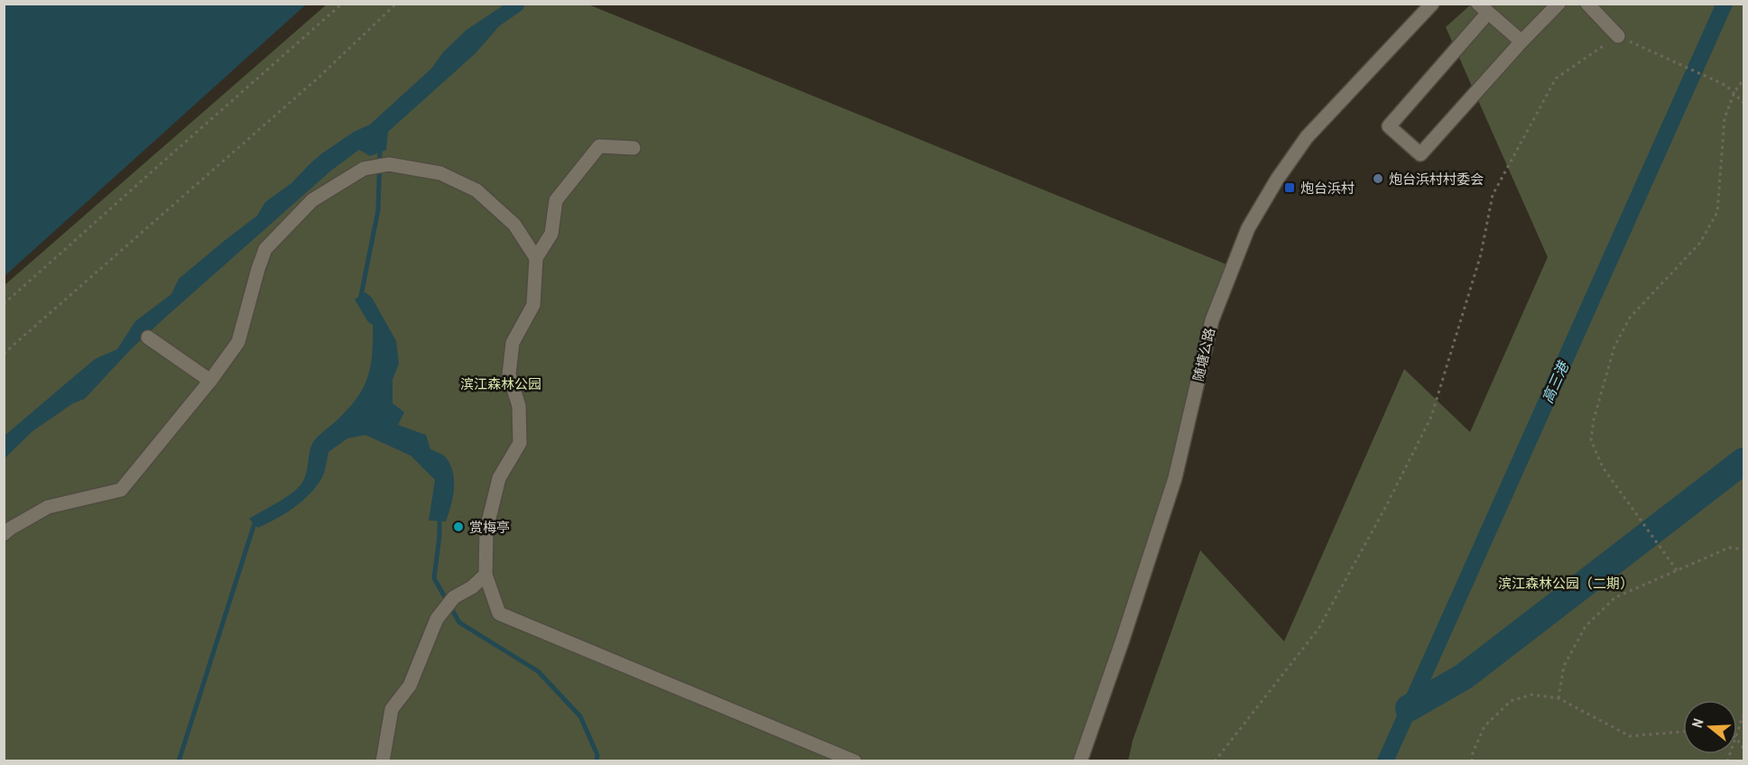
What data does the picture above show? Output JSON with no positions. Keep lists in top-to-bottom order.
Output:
{
  "streets": {
    "street": ["随塘公路"]
  },
  "water": ["高三港"],
  "parks": ["滨江森林公园", "滨江森林公园（二期）"],
  "places": {
    "other": ["炮台浜村村委会", "赏梅亭"],
    "transit": ["炮台浜村"]
  },
  "north": "left"
}
